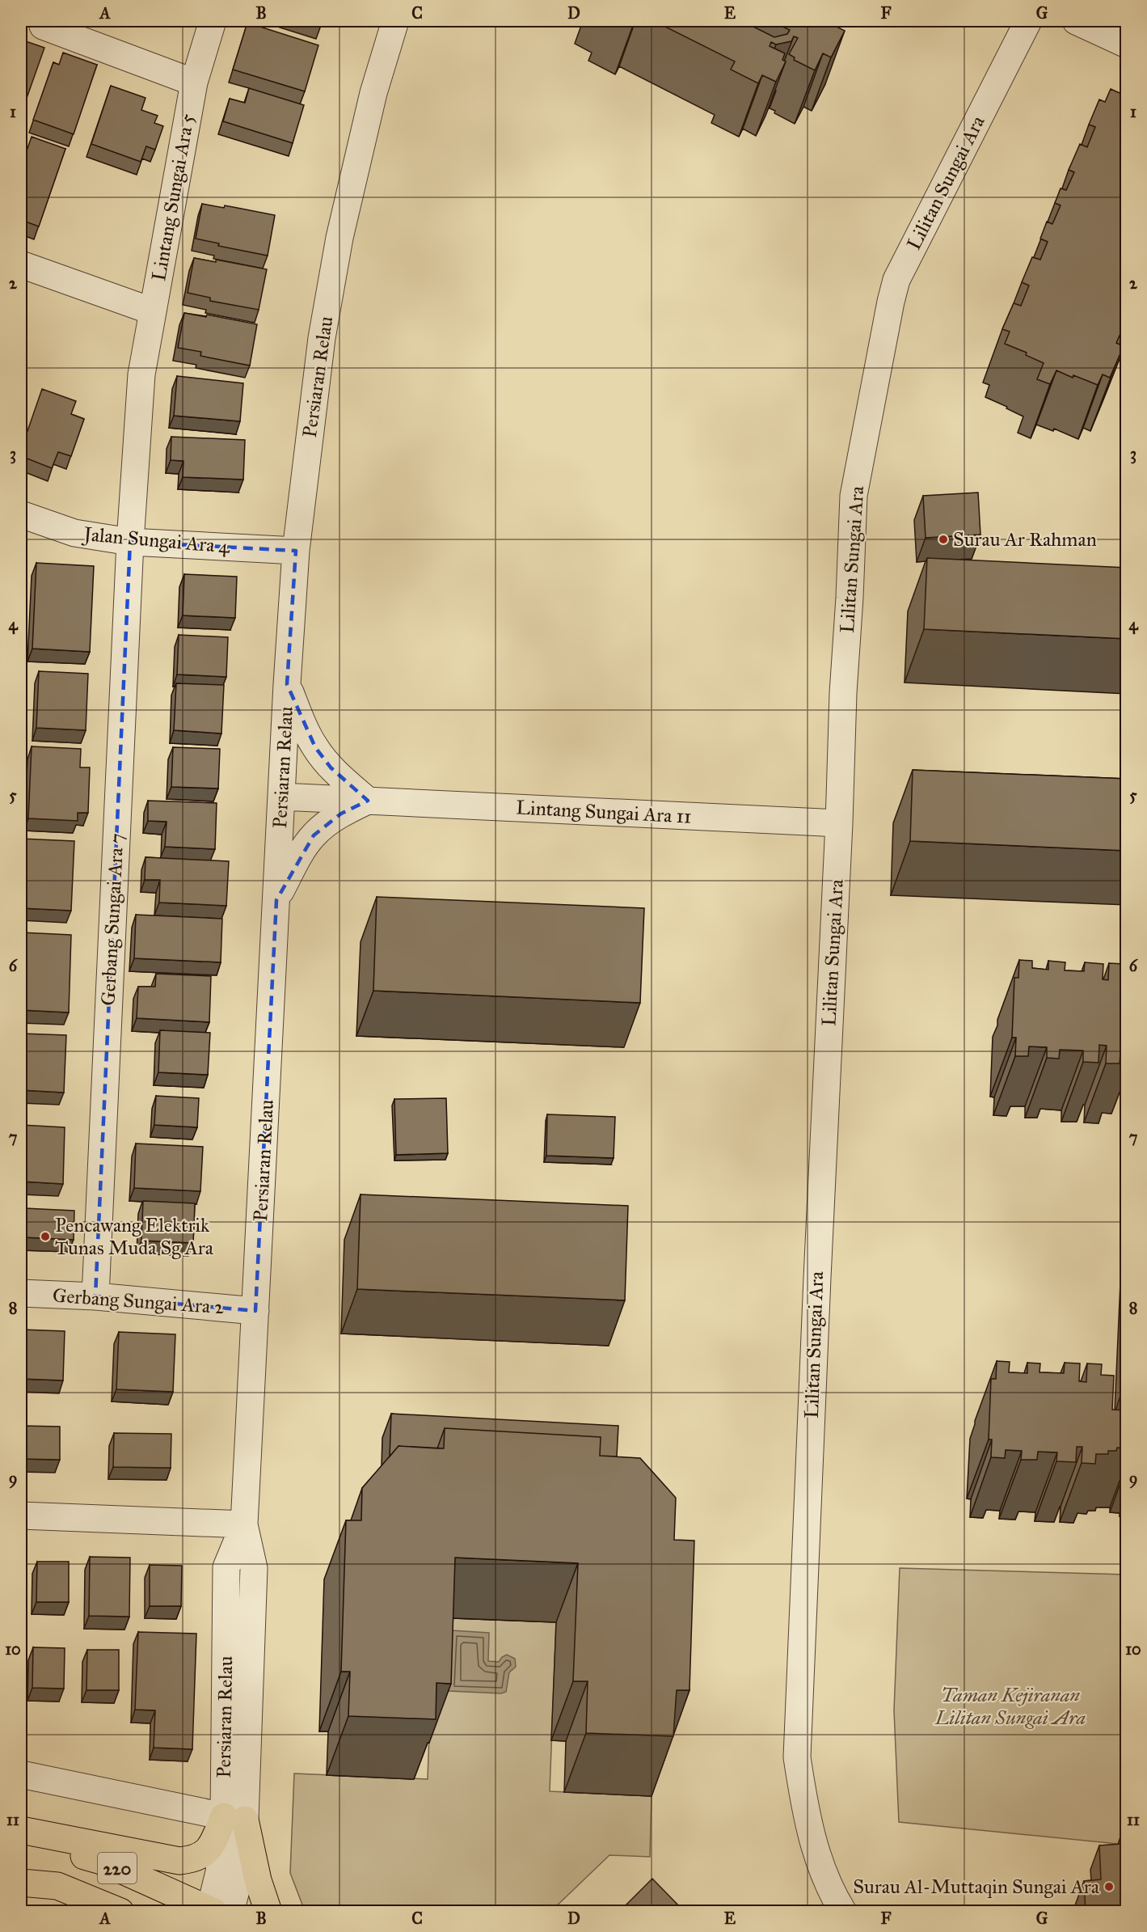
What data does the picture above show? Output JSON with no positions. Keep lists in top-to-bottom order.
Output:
{
  "streets": {
    "main road": ["220"],
    "street": [
      "Lilitan Sungai Ara",
      "Lintang Sungai Ara 5",
      "Persiaran Relau",
      "Jalan Sungai Ara 4",
      "Lintang Sungai Ara 11",
      "Gerbang Sungai Ara 7",
      "Gerbang Sungai Ara 2"
    ]
  },
  "crossings": [
    ["Lilitan Sungai Ara", "Lintang Sungai Ara 11"],
    ["Lintang Sungai Ara 5", "Jalan Sungai Ara 4"],
    ["Lintang Sungai Ara 5", "Gerbang Sungai Ara 7"],
    ["Persiaran Relau", "Jalan Sungai Ara 4"],
    ["Persiaran Relau", "Lintang Sungai Ara 11"],
    ["Persiaran Relau", "Gerbang Sungai Ara 2"],
    ["Persiaran Relau", "220"],
    ["Jalan Sungai Ara 4", "Gerbang Sungai Ara 7"],
    ["Gerbang Sungai Ara 7", "Gerbang Sungai Ara 2"]
  ],
  "parks": ["Taman Kejiranan Lilitan Sungai Ara"],
  "places": ["Surau Ar Rahman", "Pencawang Elektrik Tunas Muda Sg Ara", "Surau Al-Muttaqin Sungai Ara"],
  "grid": {
    "columns": [
      "A",
      "B",
      "C",
      "D",
      "E",
      "F",
      "G"
    ],
    "rows": [
      "1",
      "2",
      "3",
      "4",
      "5",
      "6",
      "7",
      "8",
      "9",
      "10",
      "11"
    ]
  }
}
